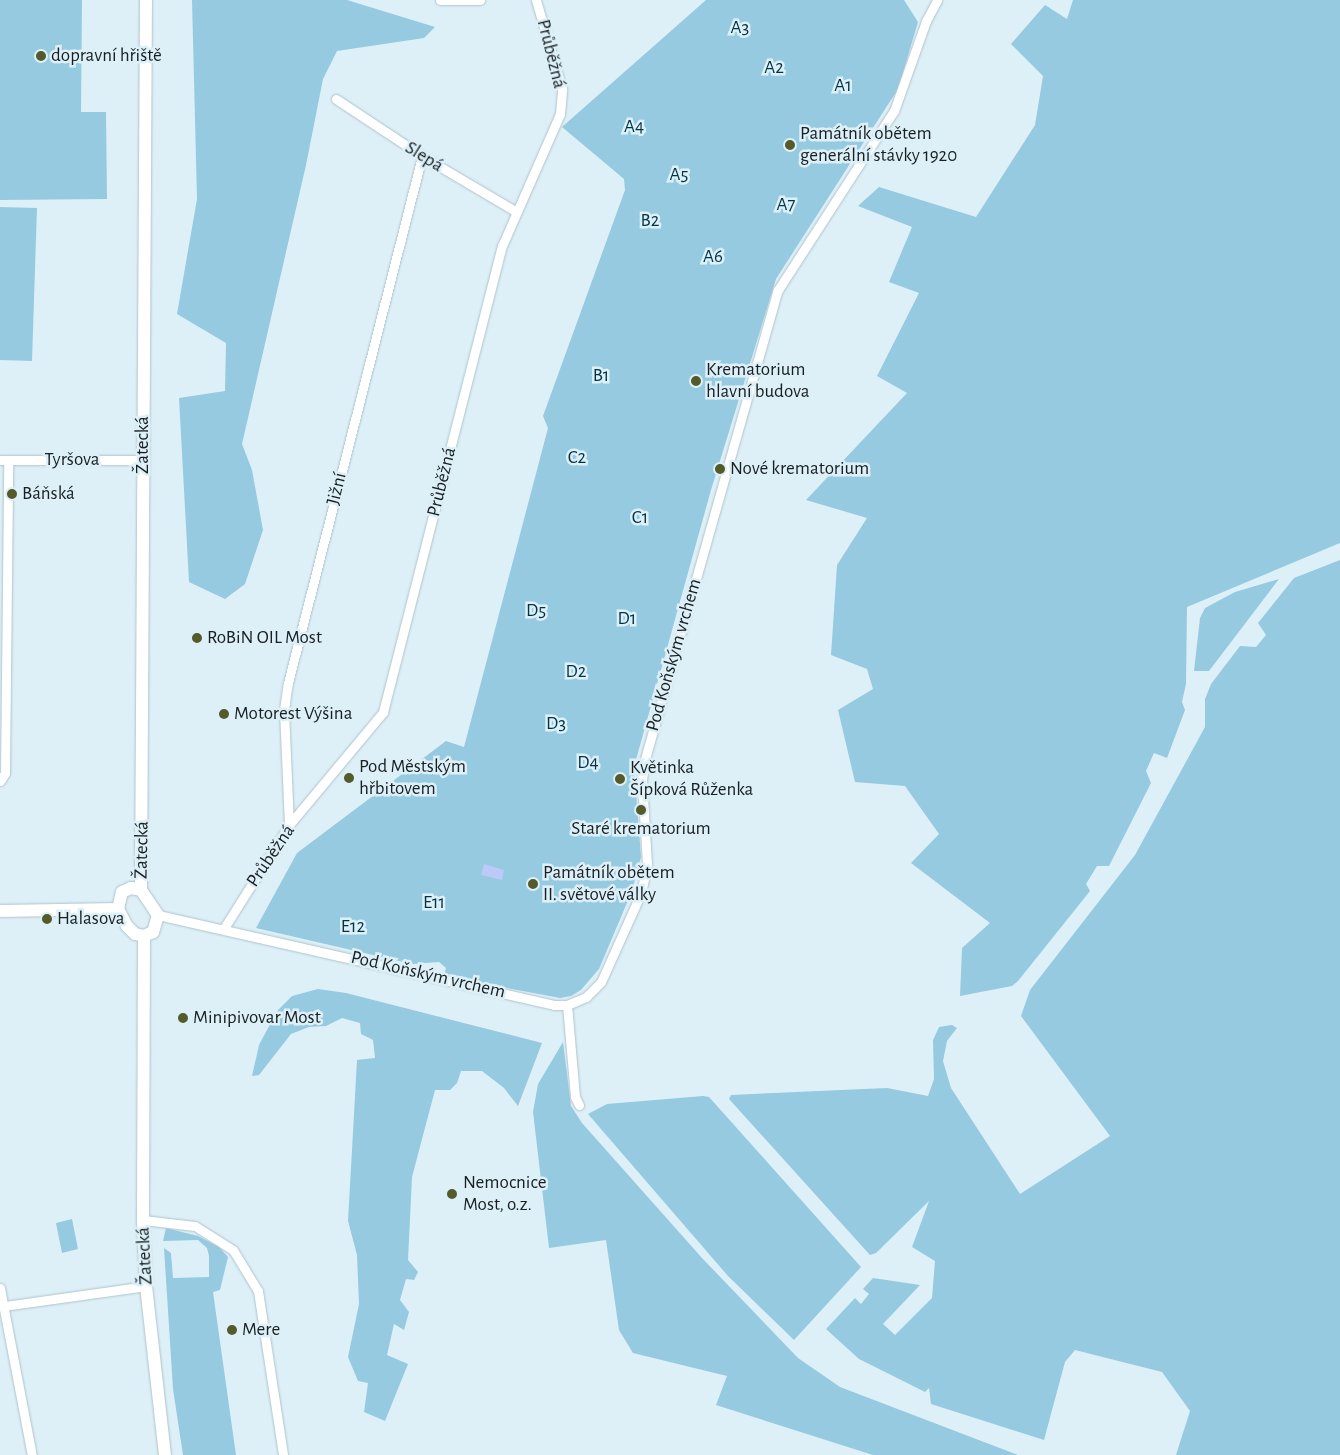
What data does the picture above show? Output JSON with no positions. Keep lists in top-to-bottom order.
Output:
{
  "streets": {
    "street": [
      "Průběžná",
      "Slepá",
      "Žatecká",
      "Tyršova",
      "Jižní",
      "Pod Koňským vrchem"
    ]
  },
  "crossings": [
    ["Průběžná", "Slepá"],
    ["Průběžná", "Jižní"],
    ["Průběžná", "Pod Koňským vrchem"],
    ["Slepá", "Jižní"],
    ["Žatecká", "Tyršova"],
    ["Žatecká", "Pod Koňským vrchem"]
  ],
  "parks": [
    "A3",
    "A2",
    "A1",
    "A4",
    "A5",
    "A7",
    "B2",
    "A6",
    "B1",
    "C2",
    "C1",
    "D5",
    "D1",
    "D2",
    "D3",
    "D4",
    "E11",
    "E12"
  ],
  "places": [
    "dopravní hřiště",
    "Památník obětem generální stávky 1920",
    "Krematorium hlavní budova",
    "Nové krematorium",
    "Báňská",
    "RoBiN OIL Most",
    "Motorest Výšina",
    "Pod Městským hřbitovem",
    "Květinka Šípková Růženka",
    "Staré krematorium",
    "Památník obětem II. světové války",
    "Halasova",
    "Minipivovar Most",
    "Nemocnice Most, o.z.",
    "Mere"
  ]
}
